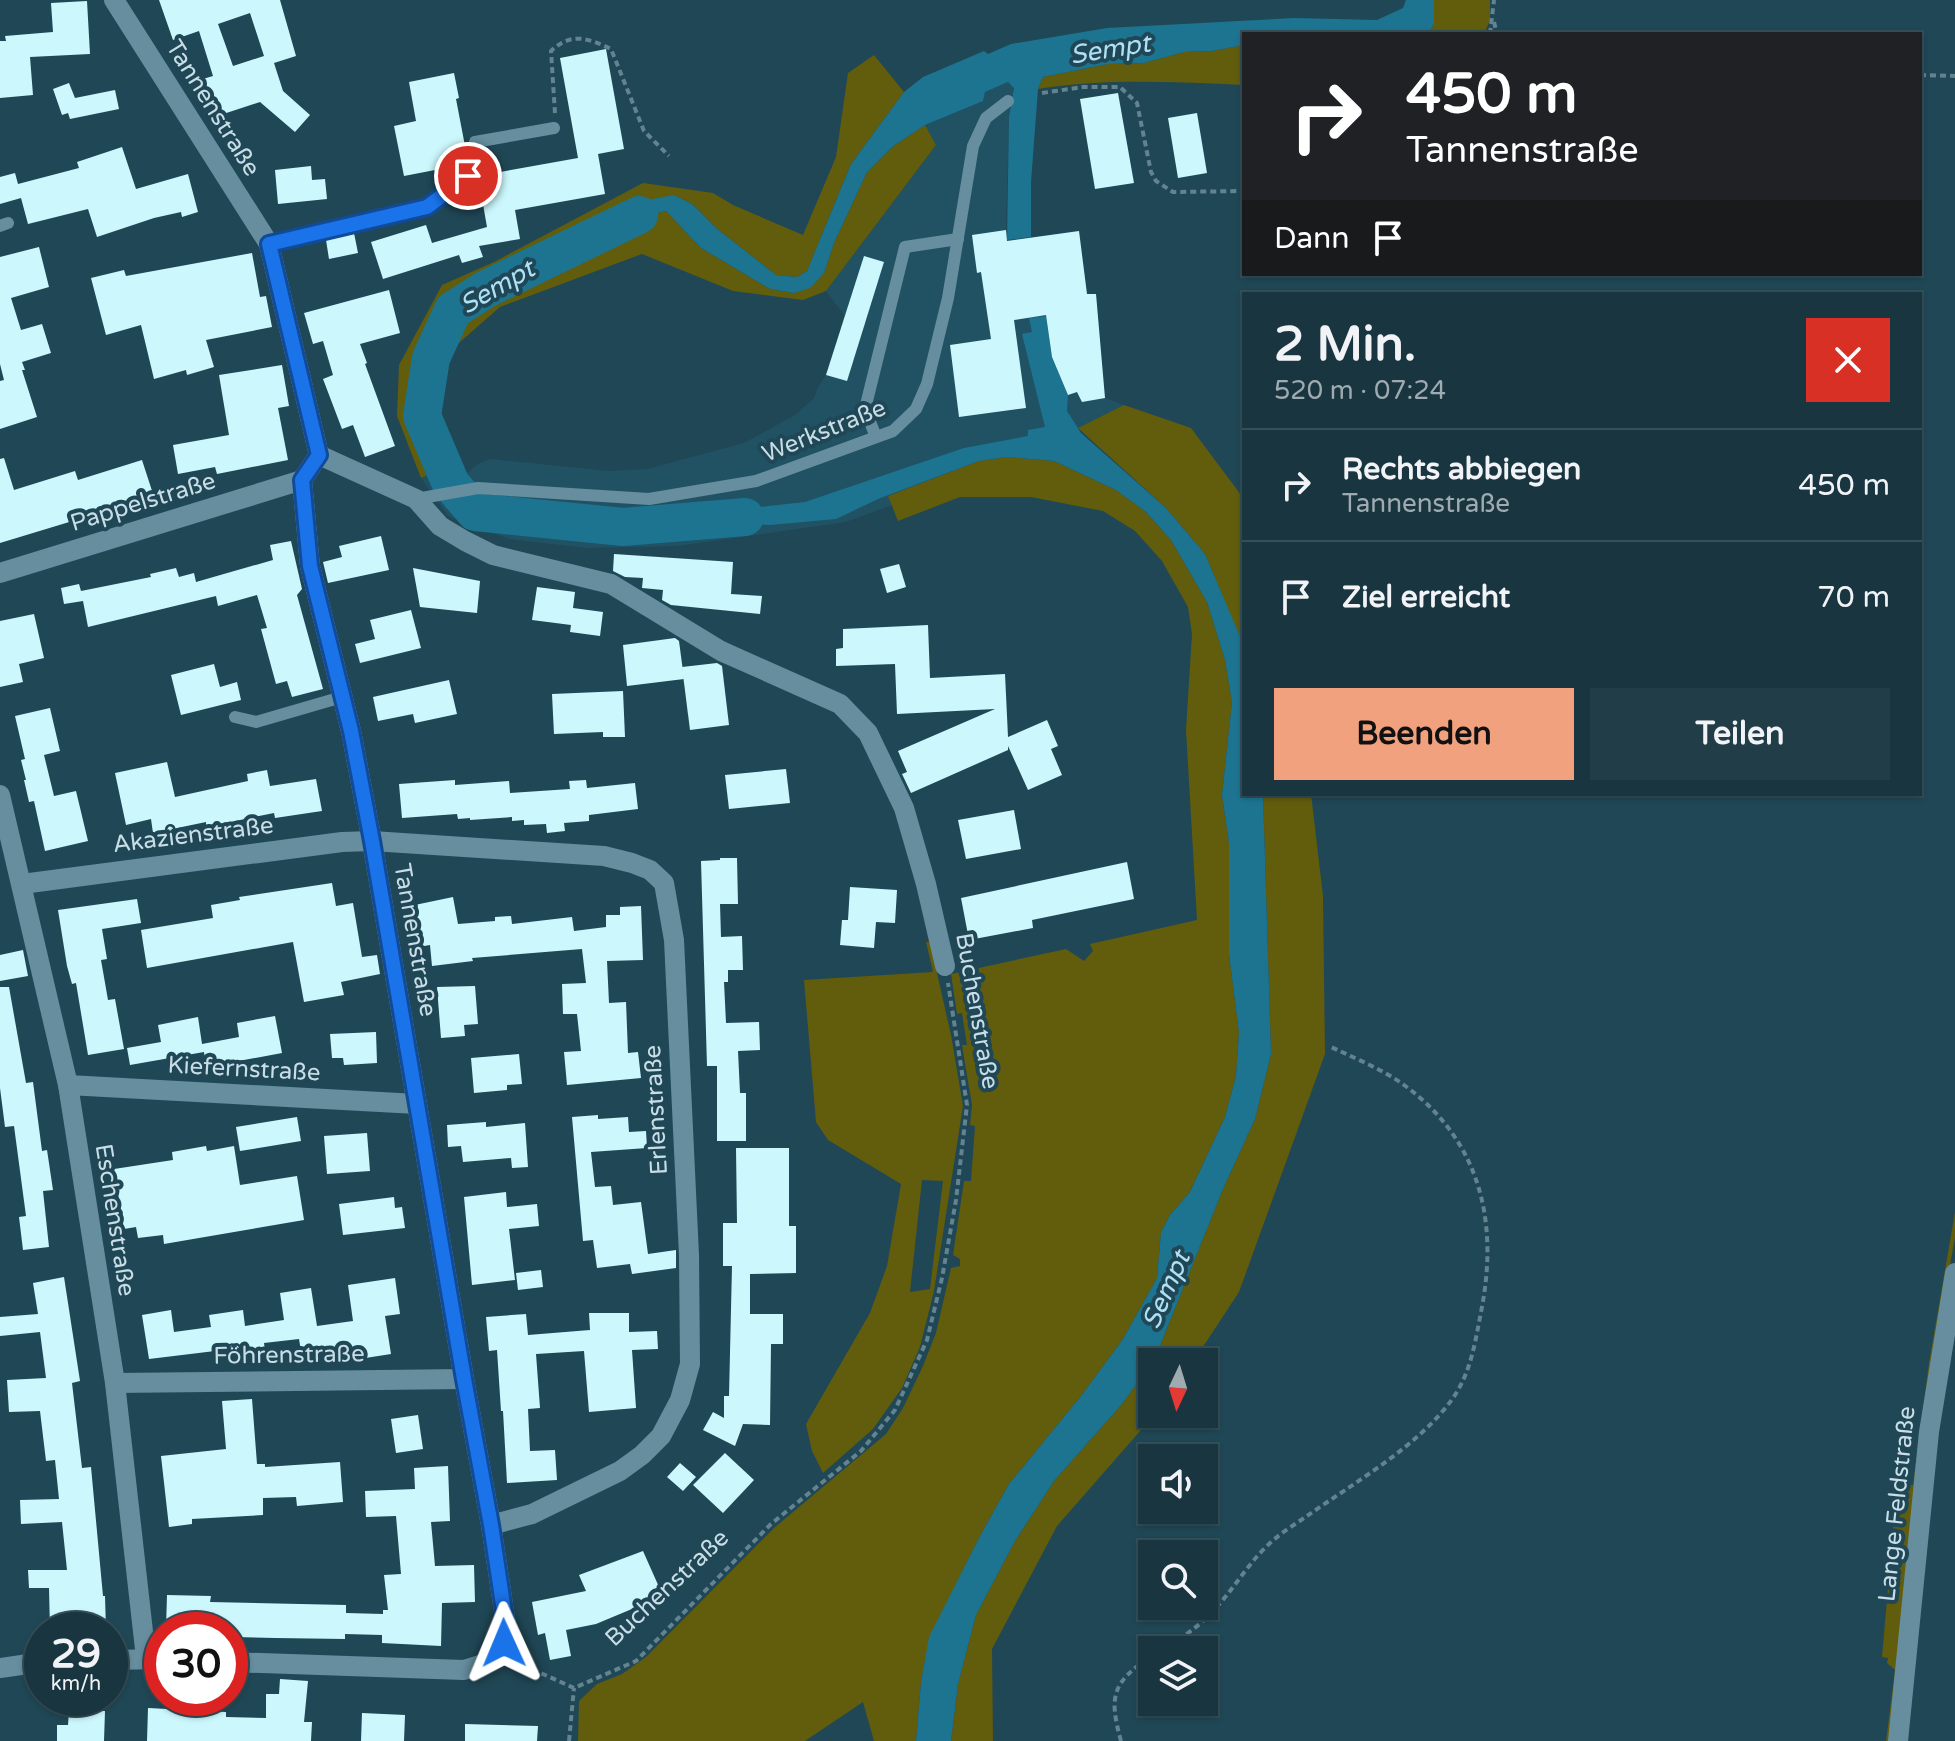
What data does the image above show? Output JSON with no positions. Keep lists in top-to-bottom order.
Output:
{
  "streets": {
    "street": [
      "Tannenstraße",
      "Pappelstraße",
      "Akazienstraße",
      "Buchenstraße",
      "Kiefernstraße",
      "Erlenstraße",
      "Eschenstraße",
      "Föhrenstraße",
      "Lange Feldstraße"
    ],
    "lane": ["Werkstraße"]
  },
  "crossings": [
    ["Tannenstraße", "Pappelstraße"],
    ["Tannenstraße", "Akazienstraße"],
    ["Tannenstraße", "Buchenstraße"],
    ["Tannenstraße", "Kiefernstraße"],
    ["Tannenstraße", "Erlenstraße"],
    ["Tannenstraße", "Föhrenstraße"],
    ["Werkstraße", "Buchenstraße"],
    ["Akazienstraße", "Erlenstraße"],
    ["Akazienstraße", "Eschenstraße"],
    ["Kiefernstraße", "Eschenstraße"],
    ["Eschenstraße", "Föhrenstraße"]
  ],
  "water": ["Sempt"],
  "north": "bottom",
  "page": {
    "turn": ["450 m", "Tannenstraße"],
    "then": "Dann",
    "heading": ["2 Min.", "520 m · 07:24"],
    "list": [
      {
        "name": "Rechts abbiegen",
        "note": "Tannenstraße",
        "value": "450 m"
      },
      {
        "name": "Ziel erreicht",
        "value": "70 m"
      }
    ],
    "buttons": ["Beenden", "Teilen"],
    "speed": "29 km/h",
    "limit": "30"
  }
}
